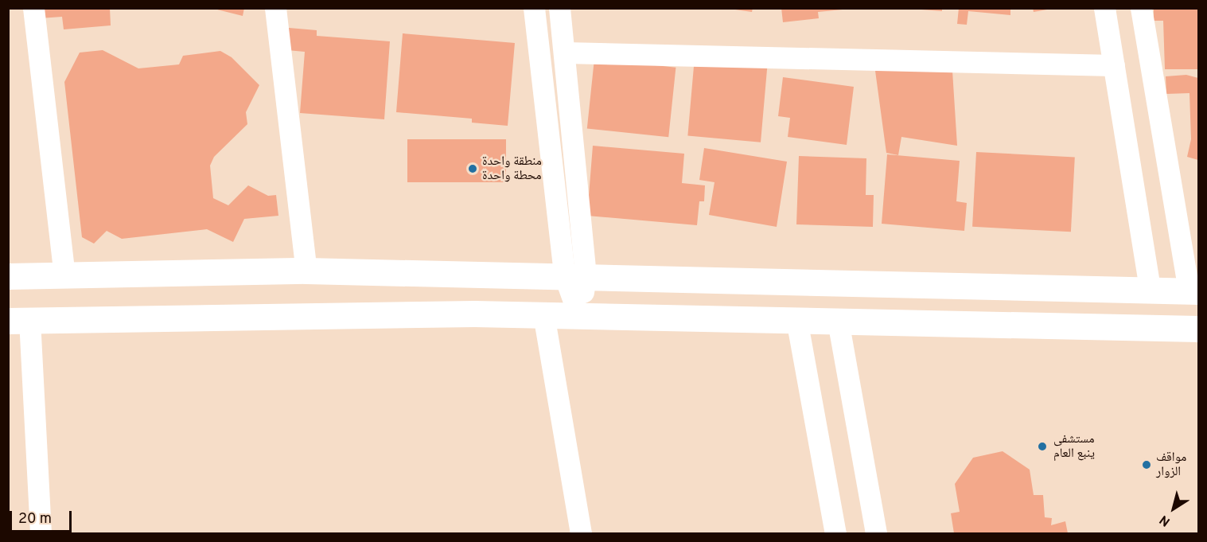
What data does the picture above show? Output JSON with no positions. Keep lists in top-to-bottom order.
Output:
{
  "places": ["منطقة واحدة محطة واحدة", "مستشفى ينبع العام", "مواقف الزوار"],
  "scale_bar": "20 m",
  "north": "bottom left"
}
